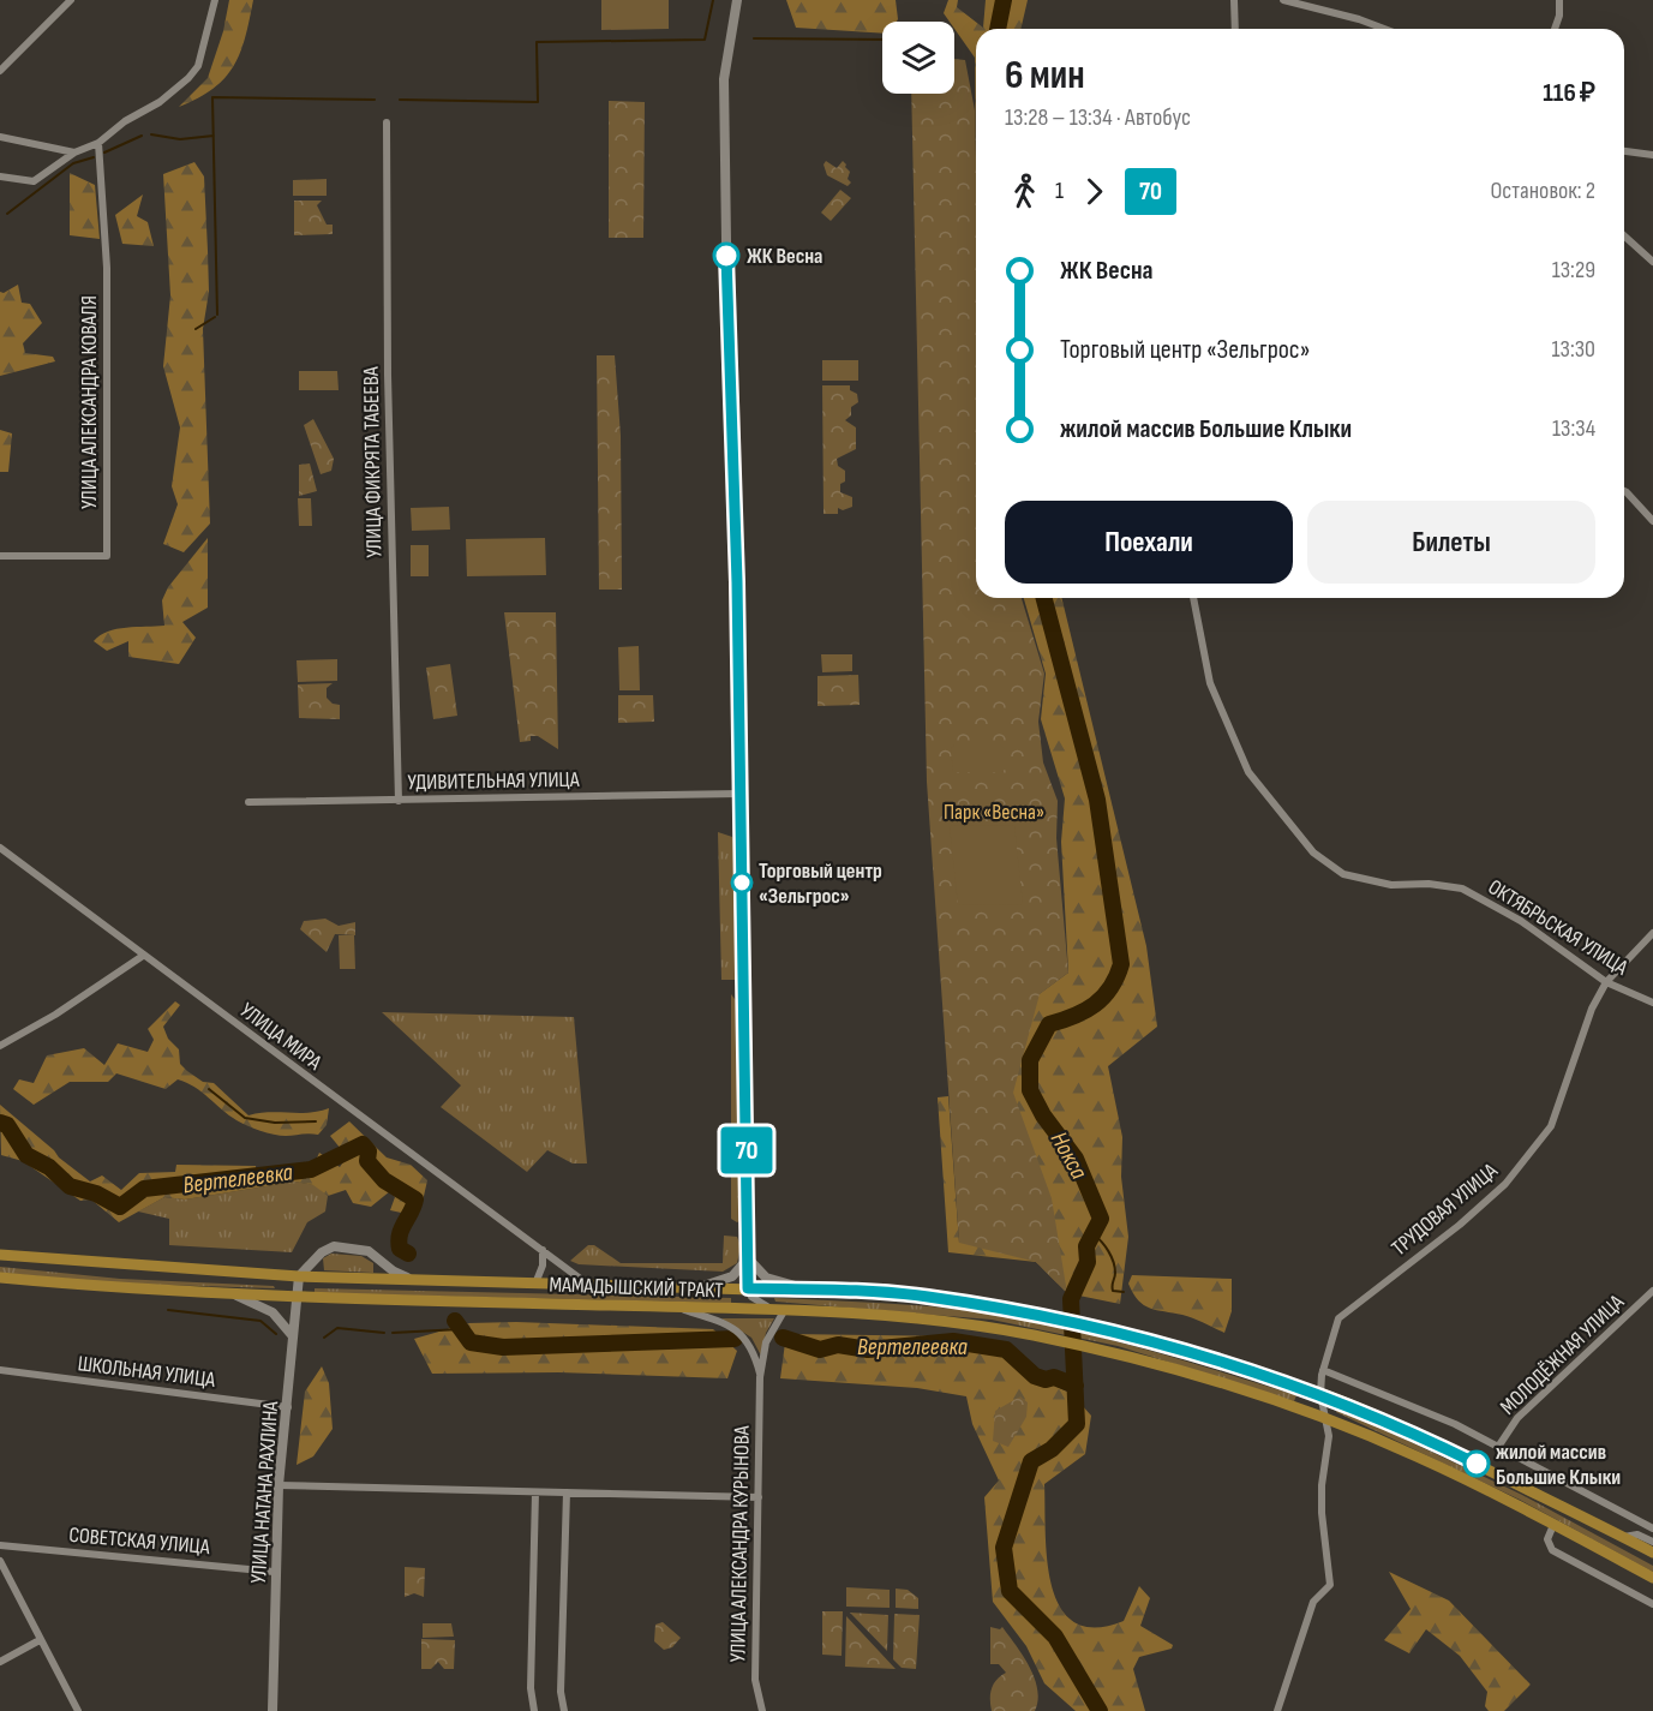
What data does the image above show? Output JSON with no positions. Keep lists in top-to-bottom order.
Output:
{
  "streets": {
    "main road": ["МАМАДЫШСКИЙ ТРАКТ"],
    "street": [
      "УЛИЦА АЛЕКСАНДРА КОВАЛЯ",
      "УЛИЦА ФИКРЯТА ТАБЕЕВА",
      "УДИВИТЕЛЬНАЯ УЛИЦА",
      "ОКТЯБРЬСКАЯ УЛИЦА",
      "УЛИЦА МИРА",
      "ТРУДОВАЯ УЛИЦА",
      "МОЛОДЁЖНАЯ УЛИЦА",
      "ШКОЛЬНАЯ УЛИЦА",
      "УЛИЦА НАТАНА РАХЛИНА",
      "СОВЕТСКАЯ УЛИЦА",
      "УЛИЦА АЛЕКСАНДРА КУРЫНОВА"
    ]
  },
  "crossings": [
    ["УЛИЦА ФИКРЯТА ТАБЕЕВА", "УДИВИТЕЛЬНАЯ УЛИЦА"],
    ["ОКТЯБРЬСКАЯ УЛИЦА", "ТРУДОВАЯ УЛИЦА"],
    ["УЛИЦА МИРА", "МАМАДЫШСКИЙ ТРАКТ"],
    ["ТРУДОВАЯ УЛИЦА", "МАМАДЫШСКИЙ ТРАКТ"],
    ["МАМАДЫШСКИЙ ТРАКТ", "УЛИЦА НАТАНА РАХЛИНА"],
    ["МАМАДЫШСКИЙ ТРАКТ", "УЛИЦА АЛЕКСАНДРА КУРЫНОВА"],
    ["ШКОЛЬНАЯ УЛИЦА", "УЛИЦА НАТАНА РАХЛИНА"],
    ["УЛИЦА НАТАНА РАХЛИНА", "СОВЕТСКАЯ УЛИЦА"]
  ],
  "water": ["Нокса", "Вертелеевка"],
  "parks": ["Парк «Весна»"],
  "places": ["ЖК Весна", "Торговый центр «Зельгрос»", "жилой массив Большие Клыки"],
  "lines": ["bus line 70"],
  "page": {
    "on_map": "70",
    "heading": ["6 мин", "13:28 – 13:34 · Автобус", "116 ₽"],
    "legs": ["1", "70", "Остановок: 2"],
    "list": [
      {
        "name": "ЖК Весна",
        "value": "13:29"
      },
      {
        "name": "Торговый центр «Зельгрос»",
        "value": "13:30"
      },
      {
        "name": "жилой массив Большие Клыки",
        "value": "13:34"
      }
    ],
    "buttons": ["Поехали", "Билеты"]
  }
}
